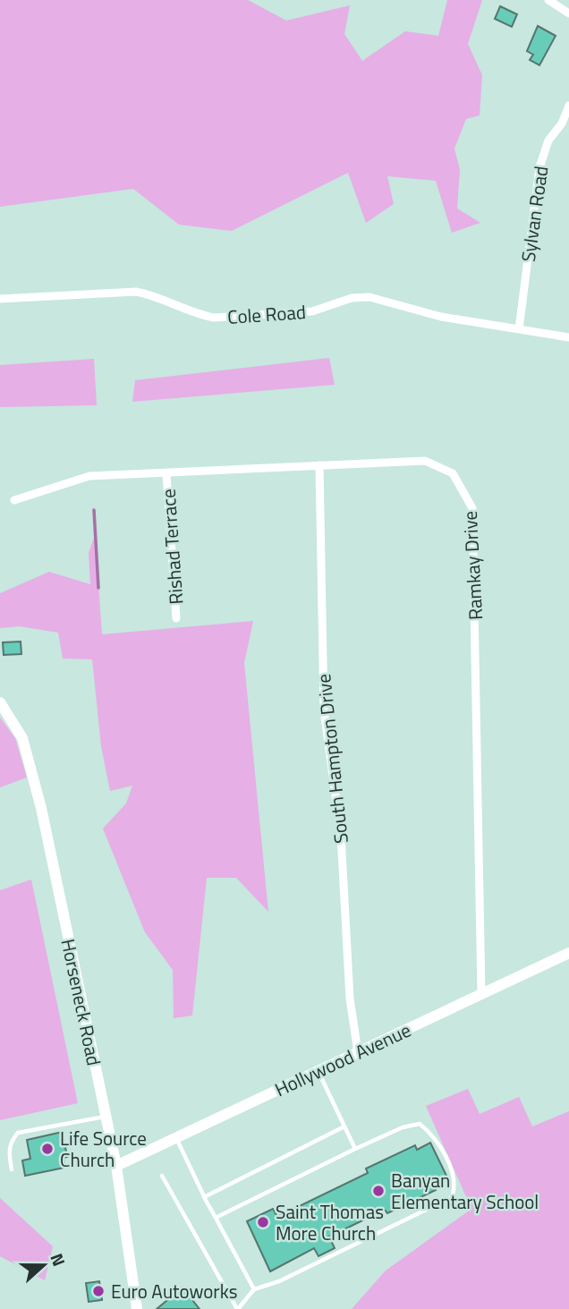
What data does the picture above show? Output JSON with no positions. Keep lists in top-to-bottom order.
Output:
{
  "streets": {
    "street": [
      "Sylvan Road",
      "Cole Road",
      "Rishad Terrace",
      "Ramkay Drive",
      "South Hampton Drive",
      "Horseneck Road",
      "Hollywood Avenue"
    ]
  },
  "crossings": [
    ["Sylvan Road", "Cole Road"],
    ["Rishad Terrace", "Ramkay Drive"],
    ["Ramkay Drive", "South Hampton Drive"],
    ["Ramkay Drive", "Hollywood Avenue"],
    ["South Hampton Drive", "Hollywood Avenue"],
    ["Horseneck Road", "Hollywood Avenue"]
  ],
  "places": [
    "Life Source Church",
    "Banyan Elementary School",
    "Saint Thomas More Church",
    "Euro Autoworks"
  ],
  "north": "right"
}
